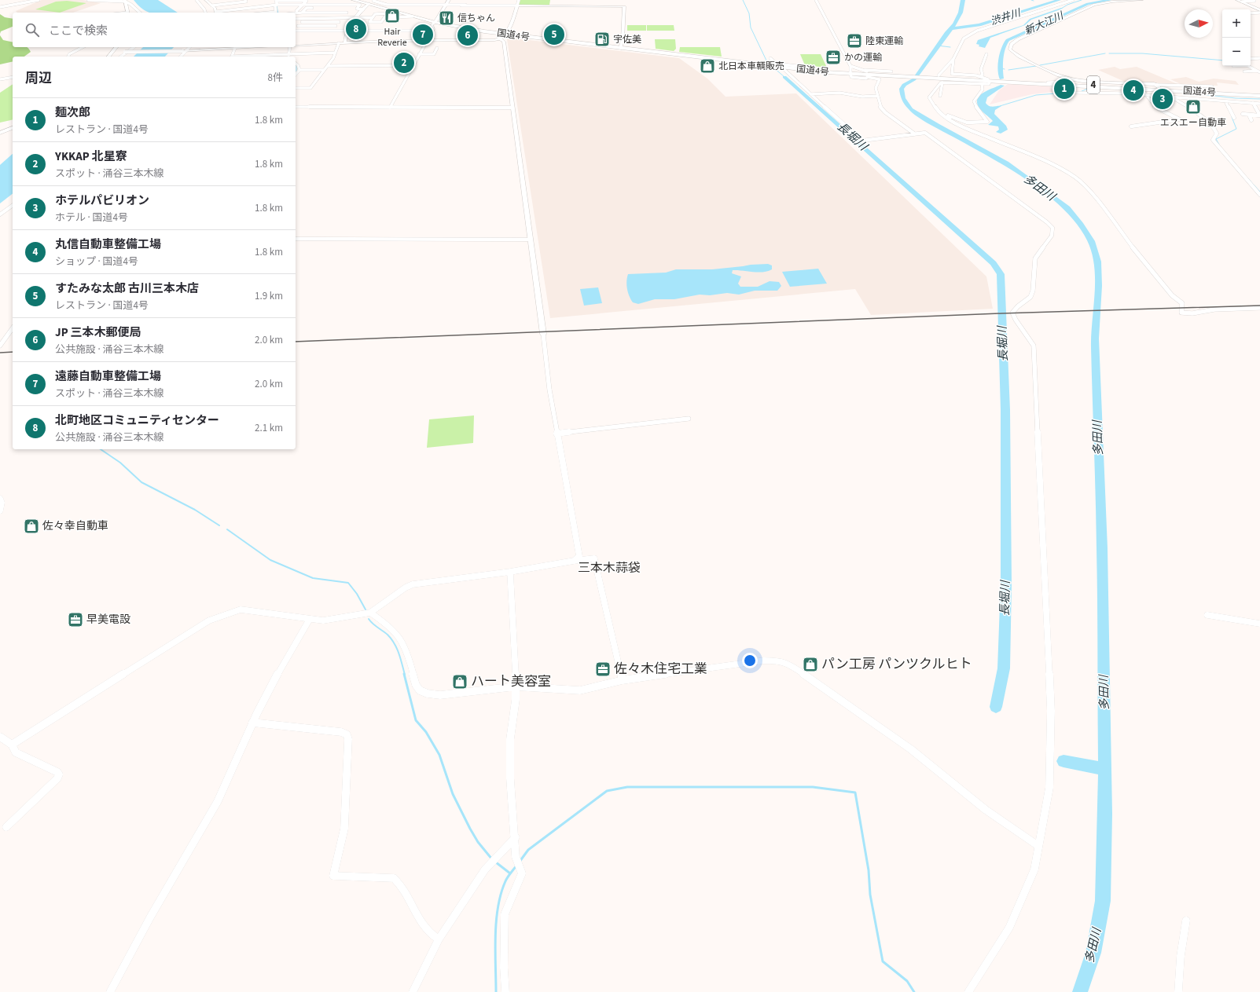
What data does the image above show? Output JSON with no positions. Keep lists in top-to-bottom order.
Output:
{
  "streets": {
    "highway": ["国道4号", "4"]
  },
  "districts": ["三本木蒜袋"],
  "water": [
    "渋井川",
    "新大江川",
    "長堀川",
    "多田川"
  ],
  "places": {
    "shop": [
      "Hair Reverie",
      "北日本車輌販売",
      "エスエー自動車",
      "佐々幸自動車",
      "パン工房 パンツクルヒト",
      "ハート美容室"
    ],
    "restaurant": ["信ちゃん"],
    "fuel station": ["宇佐美"],
    "office": [
      "陸東運輸",
      "かの運輸",
      "早美電設",
      "佐々木住宅工業"
    ]
  },
  "north": "right",
  "page": {
    "map_buttons": ["+", "−"],
    "search": "ここで検索",
    "pins": [
      "8",
      "5",
      "7",
      "6",
      "2",
      "1",
      "4",
      "3"
    ],
    "heading": ["周辺", "8件"],
    "list": [
      {
        "mark": "1",
        "name": "麺次郎",
        "note": "レストラン · 国道4号",
        "value": "1.8 km"
      },
      {
        "mark": "2",
        "name": "YKKAP 北星寮",
        "note": "スポット · 涌谷三本木線",
        "value": "1.8 km"
      },
      {
        "mark": "3",
        "name": "ホテルパビリオン",
        "note": "ホテル · 国道4号",
        "value": "1.8 km"
      },
      {
        "mark": "4",
        "name": "丸信自動車整備工場",
        "note": "ショップ · 国道4号",
        "value": "1.8 km"
      },
      {
        "mark": "5",
        "name": "すたみな太郎 古川三本木店",
        "note": "レストラン · 国道4号",
        "value": "1.9 km"
      },
      {
        "mark": "6",
        "name": "JP 三本木郵便局",
        "note": "公共施設 · 涌谷三本木線",
        "value": "2.0 km"
      },
      {
        "mark": "7",
        "name": "遠藤自動車整備工場",
        "note": "スポット · 涌谷三本木線",
        "value": "2.0 km"
      },
      {
        "mark": "8",
        "name": "北町地区コミュニティセンター",
        "note": "公共施設 · 涌谷三本木線",
        "value": "2.1 km"
      }
    ]
  }
}
